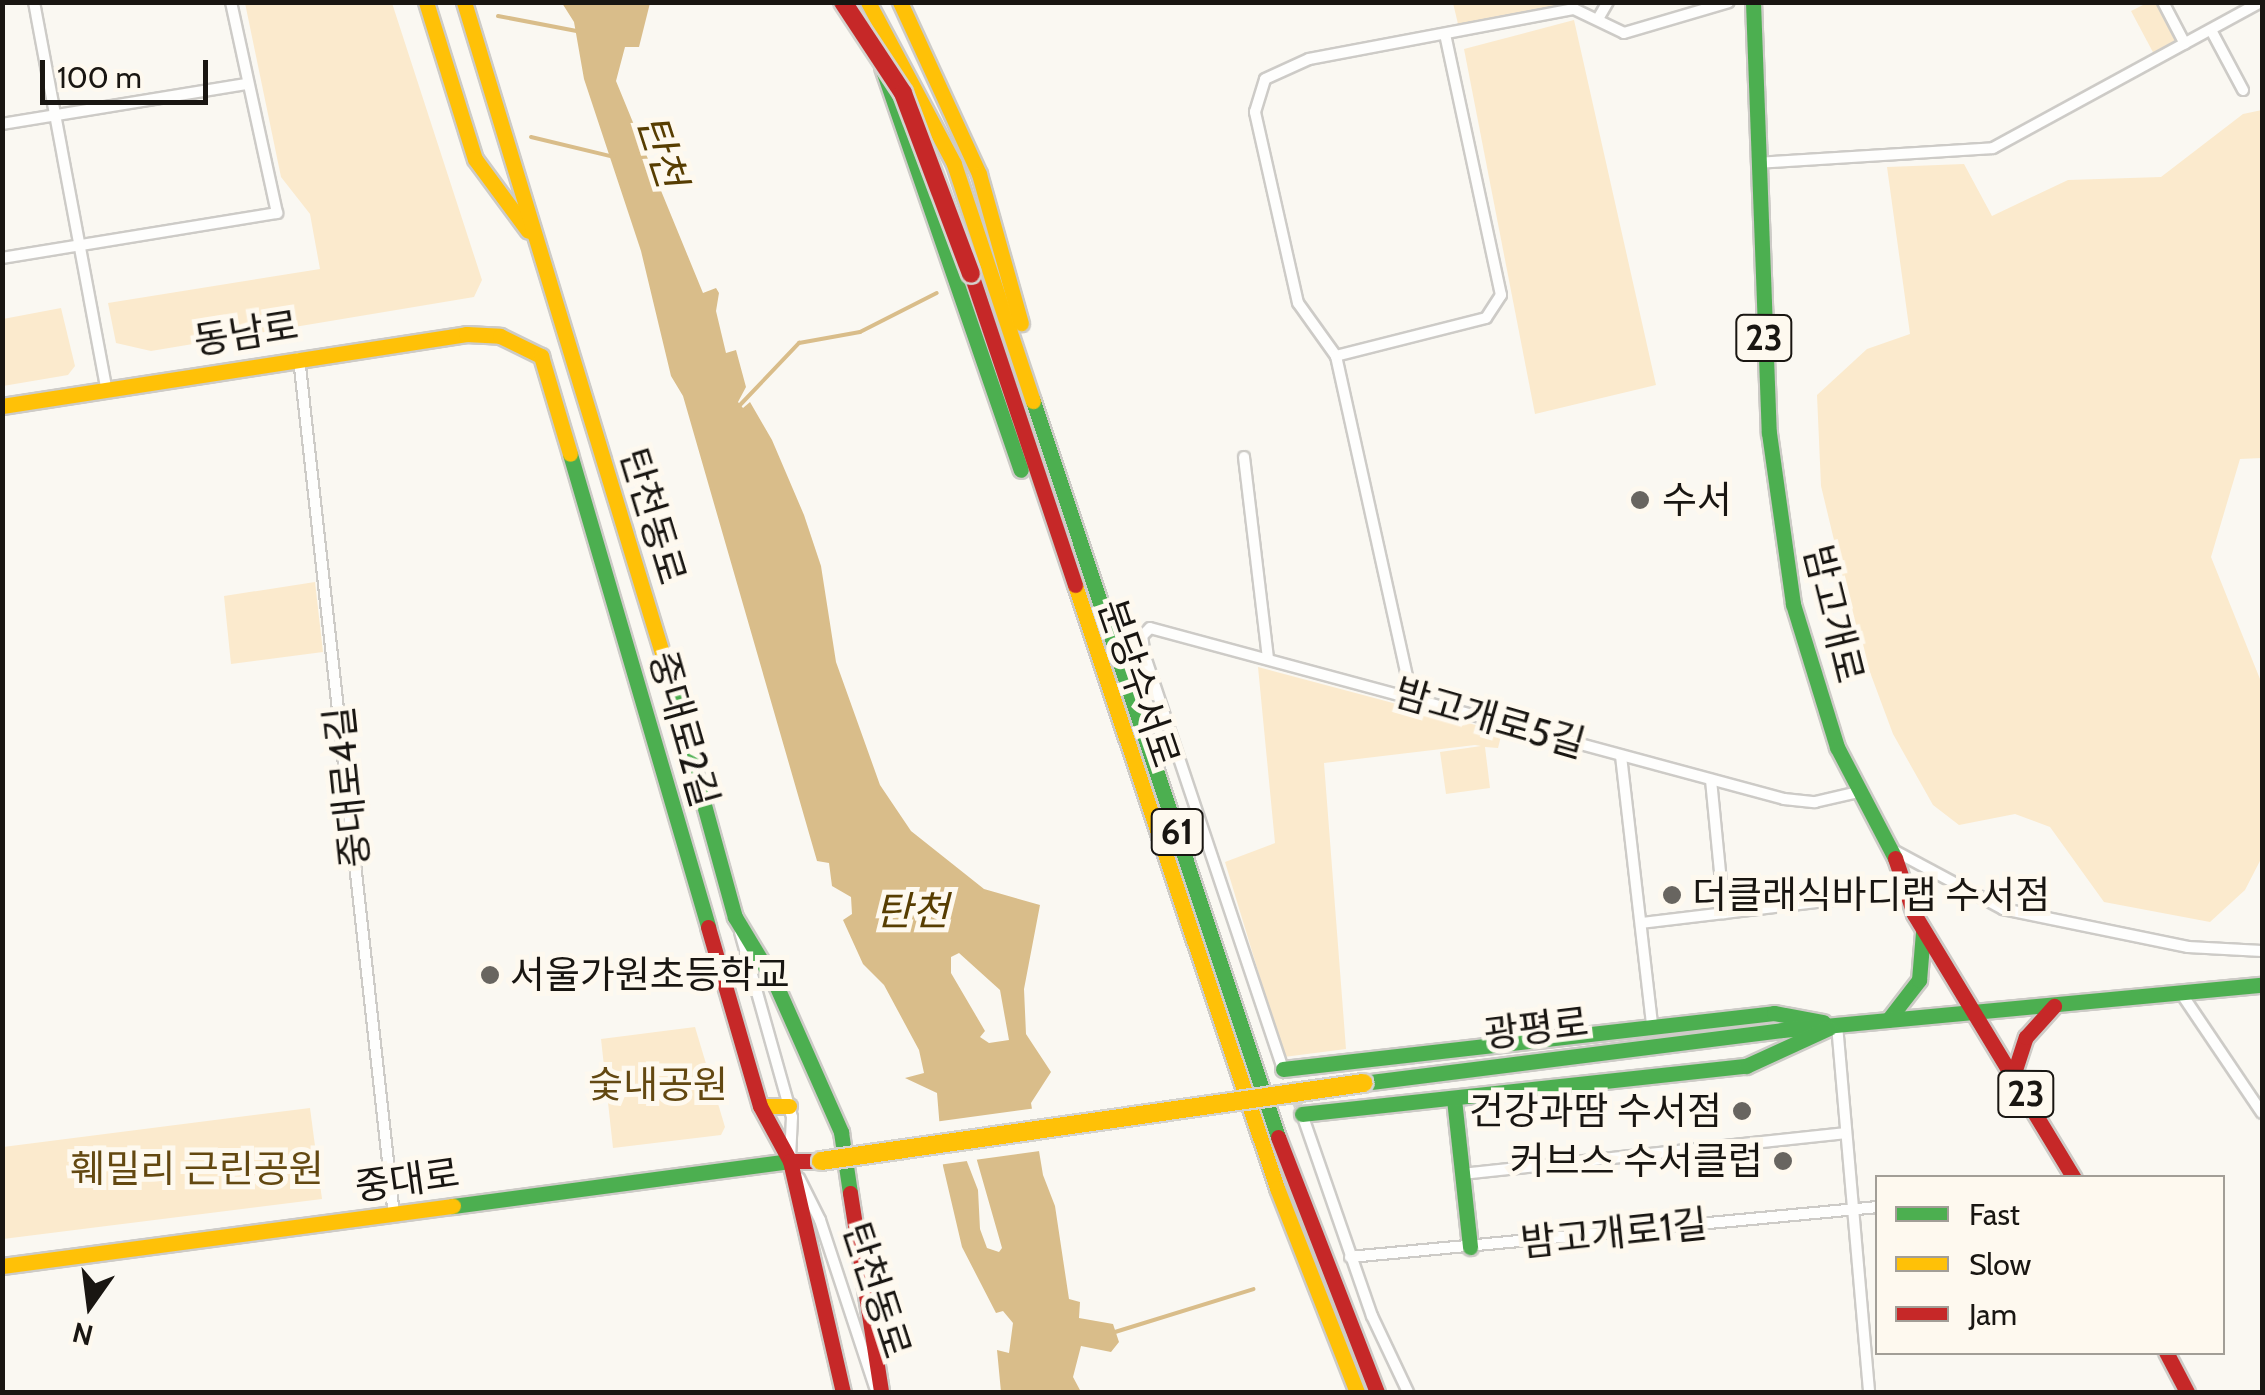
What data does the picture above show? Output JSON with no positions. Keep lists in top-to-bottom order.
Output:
{
  "streets": {
    "main road": [
      "동남로",
      "23",
      "탄천동로",
      "밤고개로",
      "분당수서로",
      "중대로2길",
      "61",
      "광평로",
      "중대로"
    ],
    "street": ["밤고개로5길", "중대로4길", "밤고개로1길"]
  },
  "crossings": [
    ["동남로", "중대로2길"],
    ["동남로", "중대로4길"],
    ["탄천동로", "중대로2길"],
    ["탄천동로", "중대로"],
    ["밤고개로", "밤고개로5길"],
    ["밤고개로", "광평로"],
    ["중대로2길", "중대로"],
    ["중대로4길", "중대로"],
    ["광평로", "중대로"],
    ["광평로", "밤고개로1길"]
  ],
  "water": ["탄천"],
  "parks": ["숯내공원", "훼밀리 근린공원"],
  "places": [
    "수서",
    "더클래식바디랩 수서점",
    "서울가원초등학교",
    "건강과땀 수서점",
    "커브스 수서클럽"
  ],
  "legend": ["Fast", "Slow", "Jam"],
  "scale_bar": "100 m",
  "north": "bottom"
}
